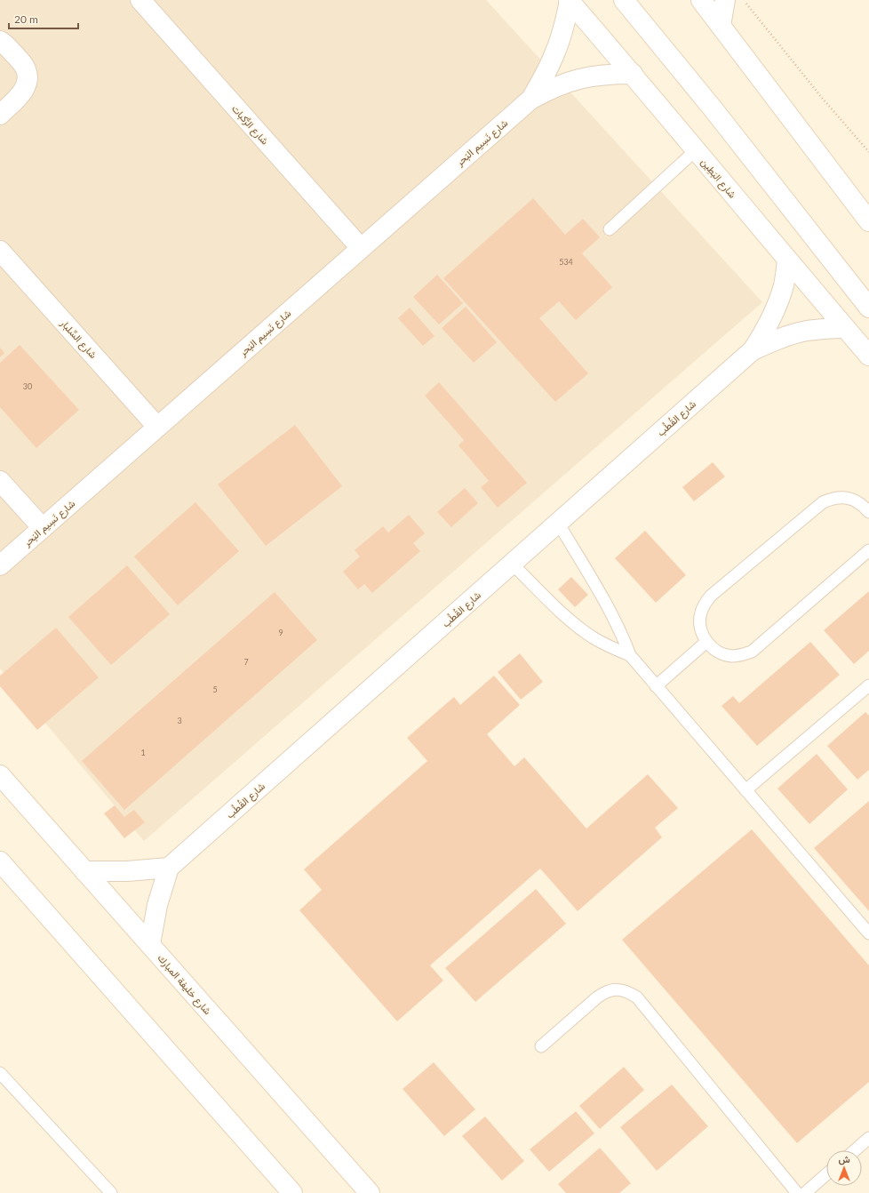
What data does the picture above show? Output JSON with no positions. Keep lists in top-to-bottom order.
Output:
{
  "streets": {
    "street": [
      "شارع الرُّكبات",
      "شارع نَسِيم البَحر",
      "شارع البَطِين",
      "شارع السِّلبار",
      "شارع القُطُب",
      "شارع خليفة المبارك"
    ]
  },
  "crossings": [
    ["شارع الرُّكبات", "شارع نَسِيم البَحر"],
    ["شارع نَسِيم البَحر", "شارع البَطِين"],
    ["شارع نَسِيم البَحر", "شارع السِّلبار"],
    ["شارع البَطِين", "شارع القُطُب"]
  ],
  "house_numbers": [
    "534",
    "30",
    "9",
    "7",
    "5",
    "3",
    "1"
  ],
  "scale_bar": "20 m",
  "north": "top"
}
